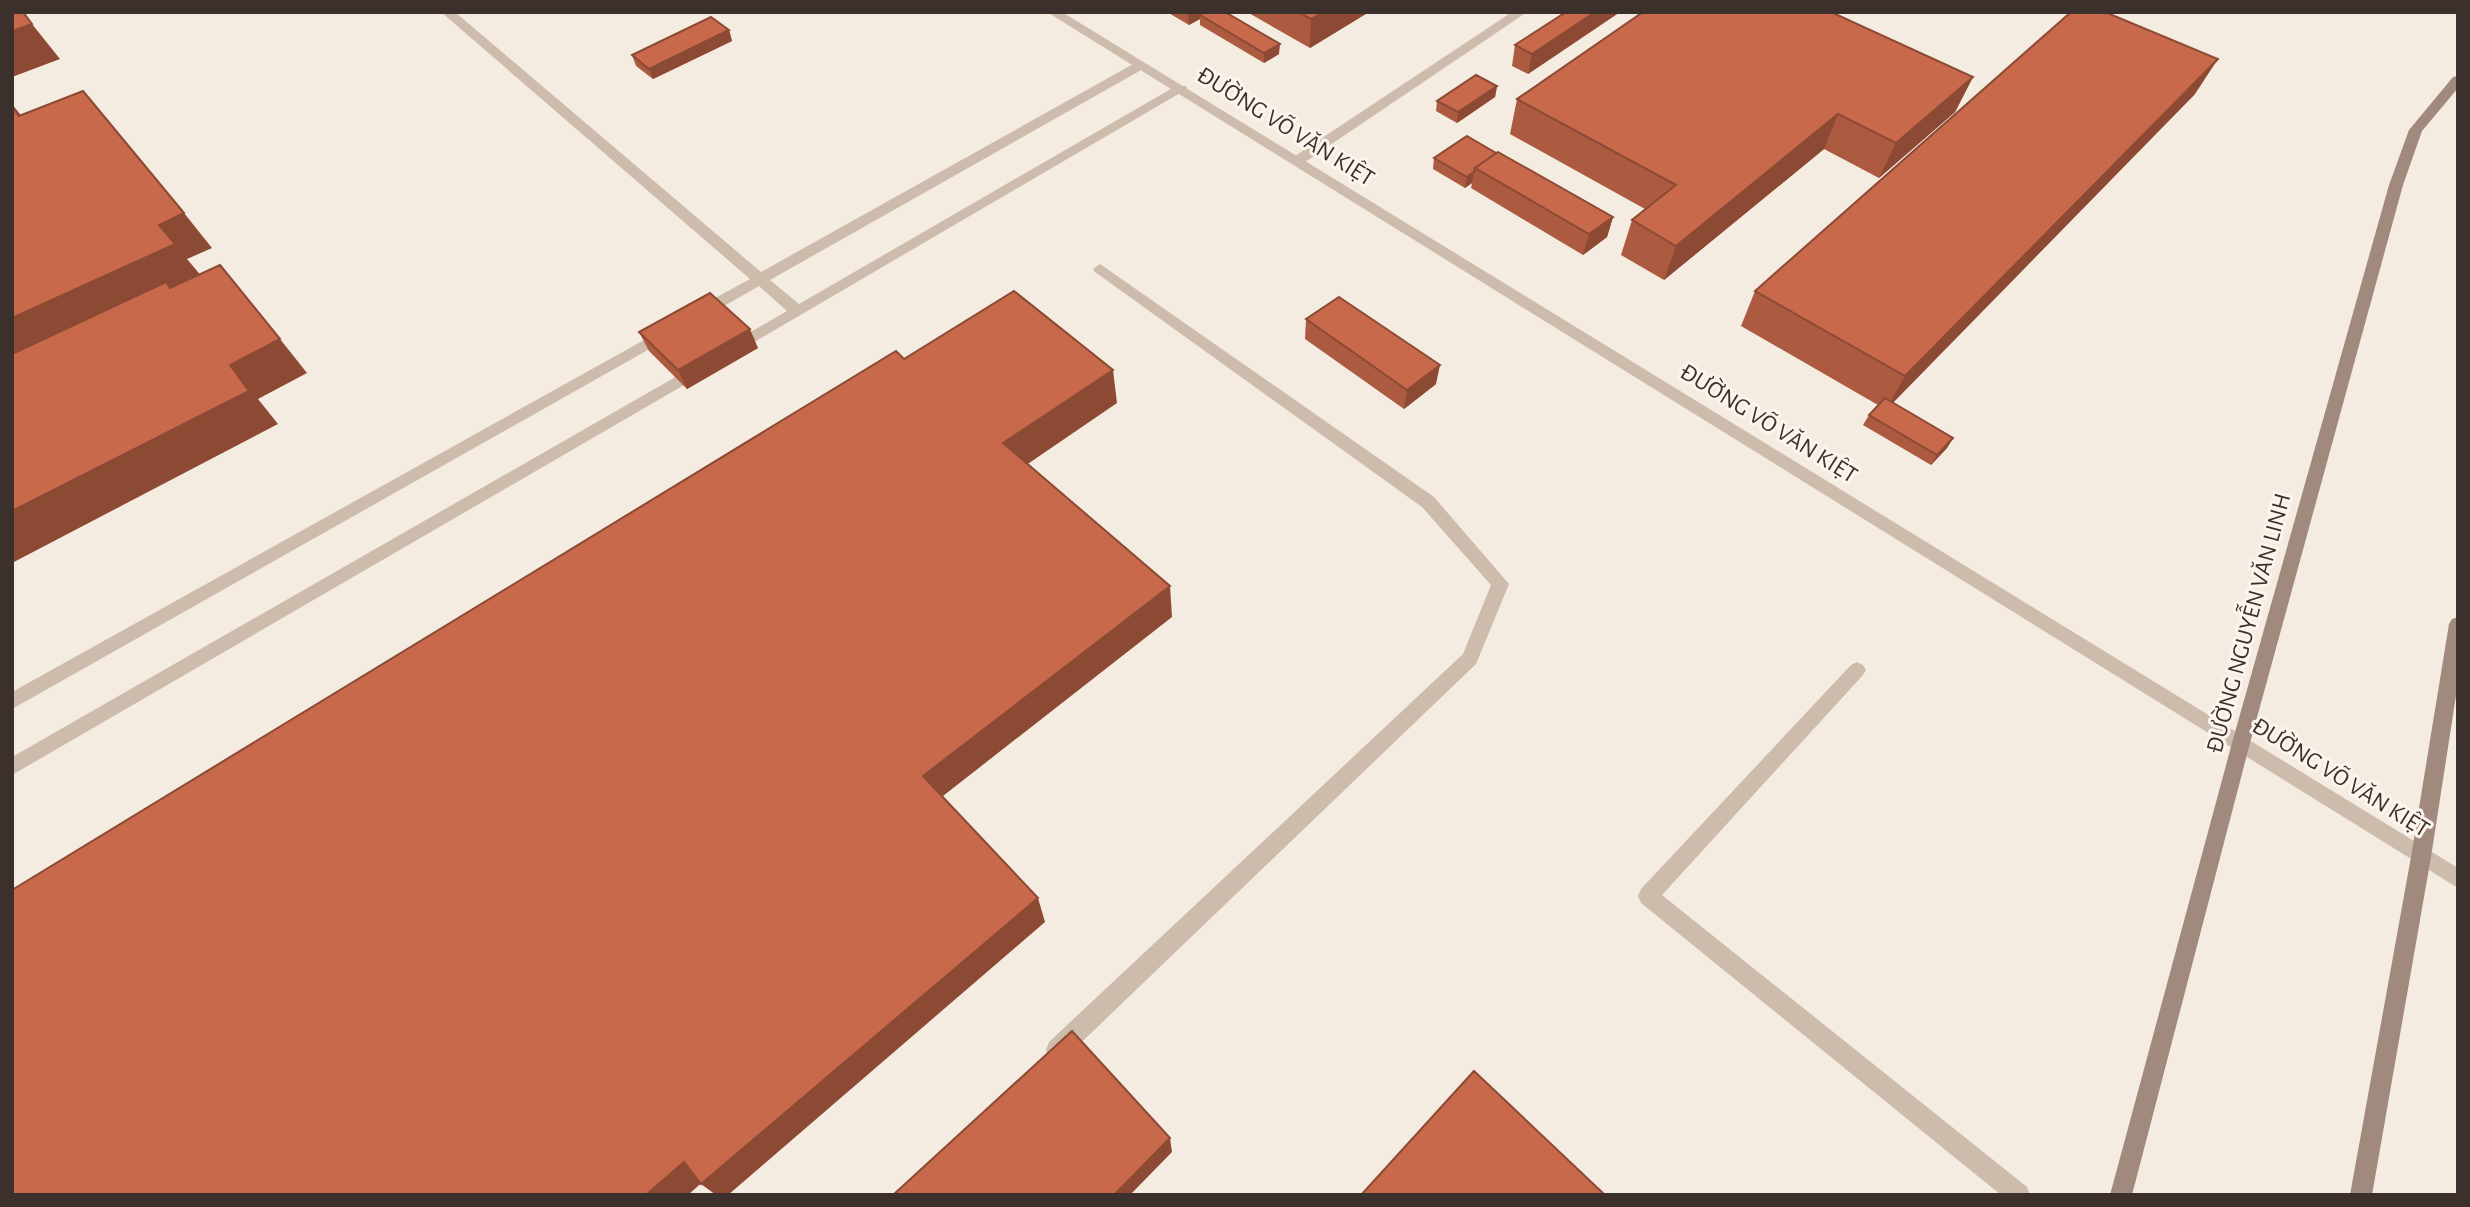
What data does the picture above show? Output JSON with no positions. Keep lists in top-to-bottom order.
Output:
{
  "streets": {
    "main road": ["ĐƯỜNG NGUYỄN VĂN LINH"],
    "street": ["ĐƯỜNG VÕ VĂN KIỆT"]
  },
  "crossings": [
    ["ĐƯỜNG VÕ VĂN KIỆT", "ĐƯỜNG NGUYỄN VĂN LINH"]
  ]
}
